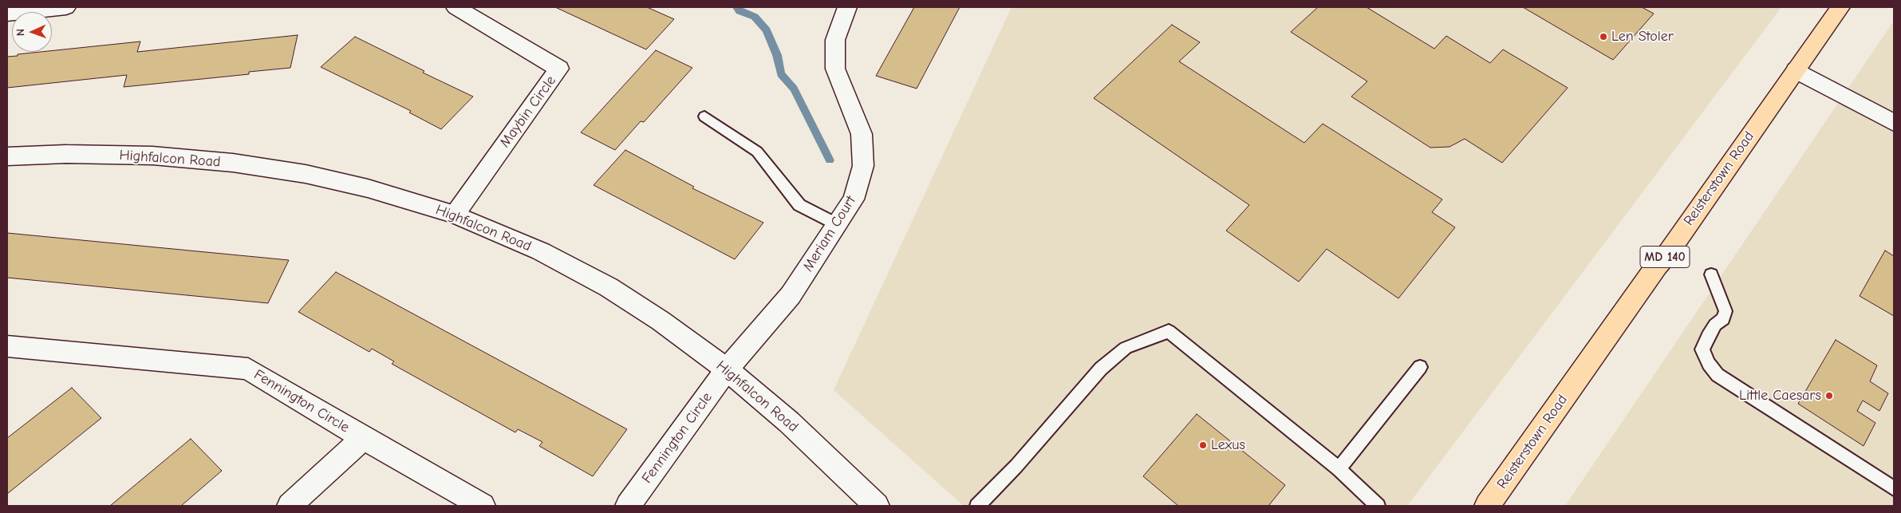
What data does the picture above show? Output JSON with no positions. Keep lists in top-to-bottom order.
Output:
{
  "streets": {
    "main road": ["Reisterstown Road", "MD 140"],
    "street": [
      "Maybin Circle",
      "Highfalcon Road",
      "Meriam Court",
      "Fennington Circle"
    ]
  },
  "crossings": [
    ["Maybin Circle", "Highfalcon Road"],
    ["Highfalcon Road", "Meriam Court"],
    ["Highfalcon Road", "Fennington Circle"],
    ["Meriam Court", "Fennington Circle"]
  ],
  "places": ["Len Stoler", "Little Caesars", "Lexus"],
  "north": "left"
}
